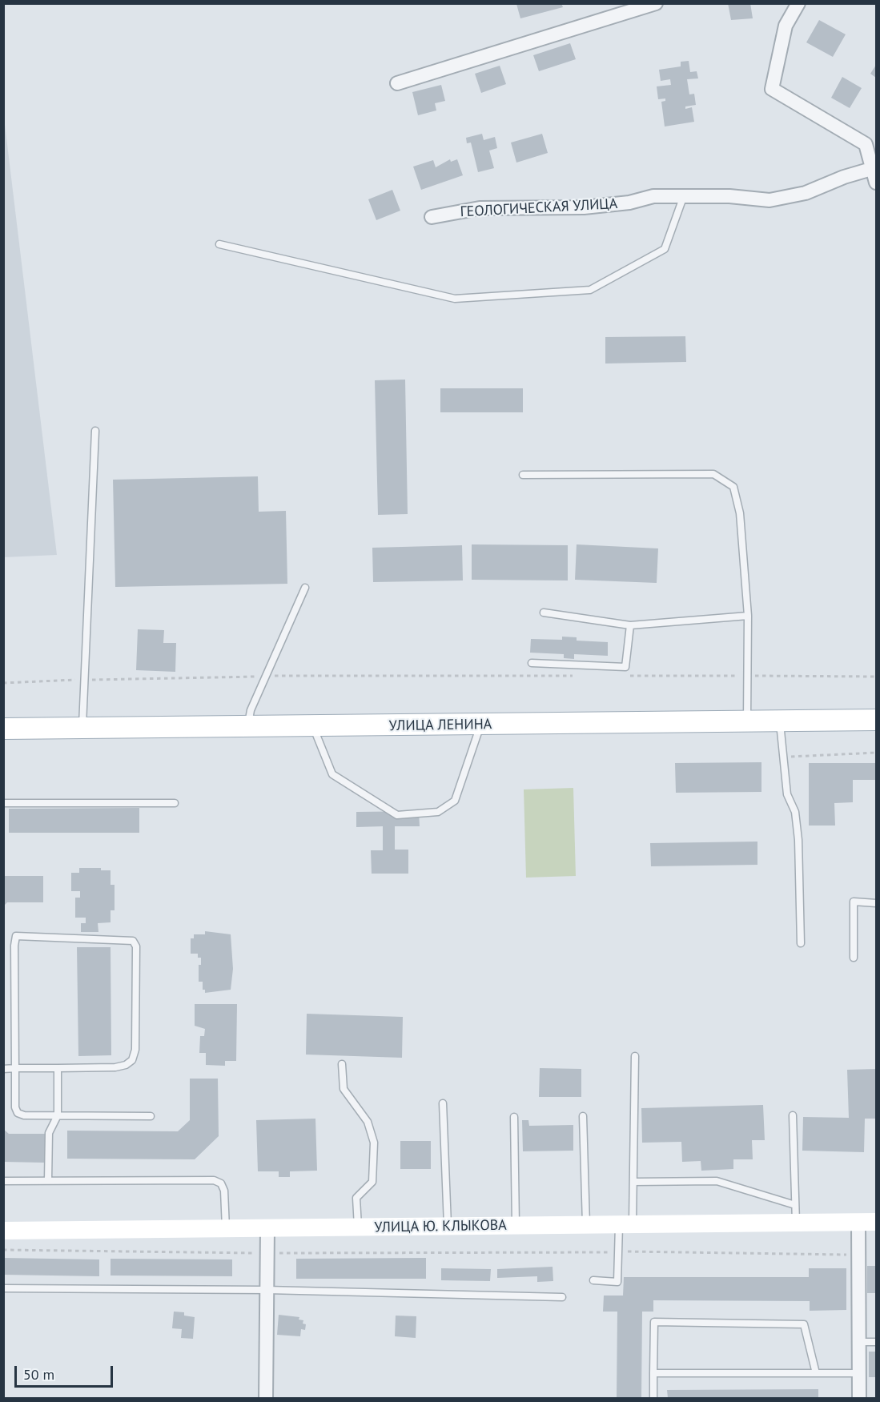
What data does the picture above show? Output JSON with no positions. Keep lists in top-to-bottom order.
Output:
{
  "streets": {
    "main road": ["УЛИЦА ЛЕНИНА", "УЛИЦА Ю. КЛЫКОВА"],
    "street": ["ГЕОЛОГИЧЕСКАЯ УЛИЦА"]
  },
  "scale_bar": "50 m"
}
